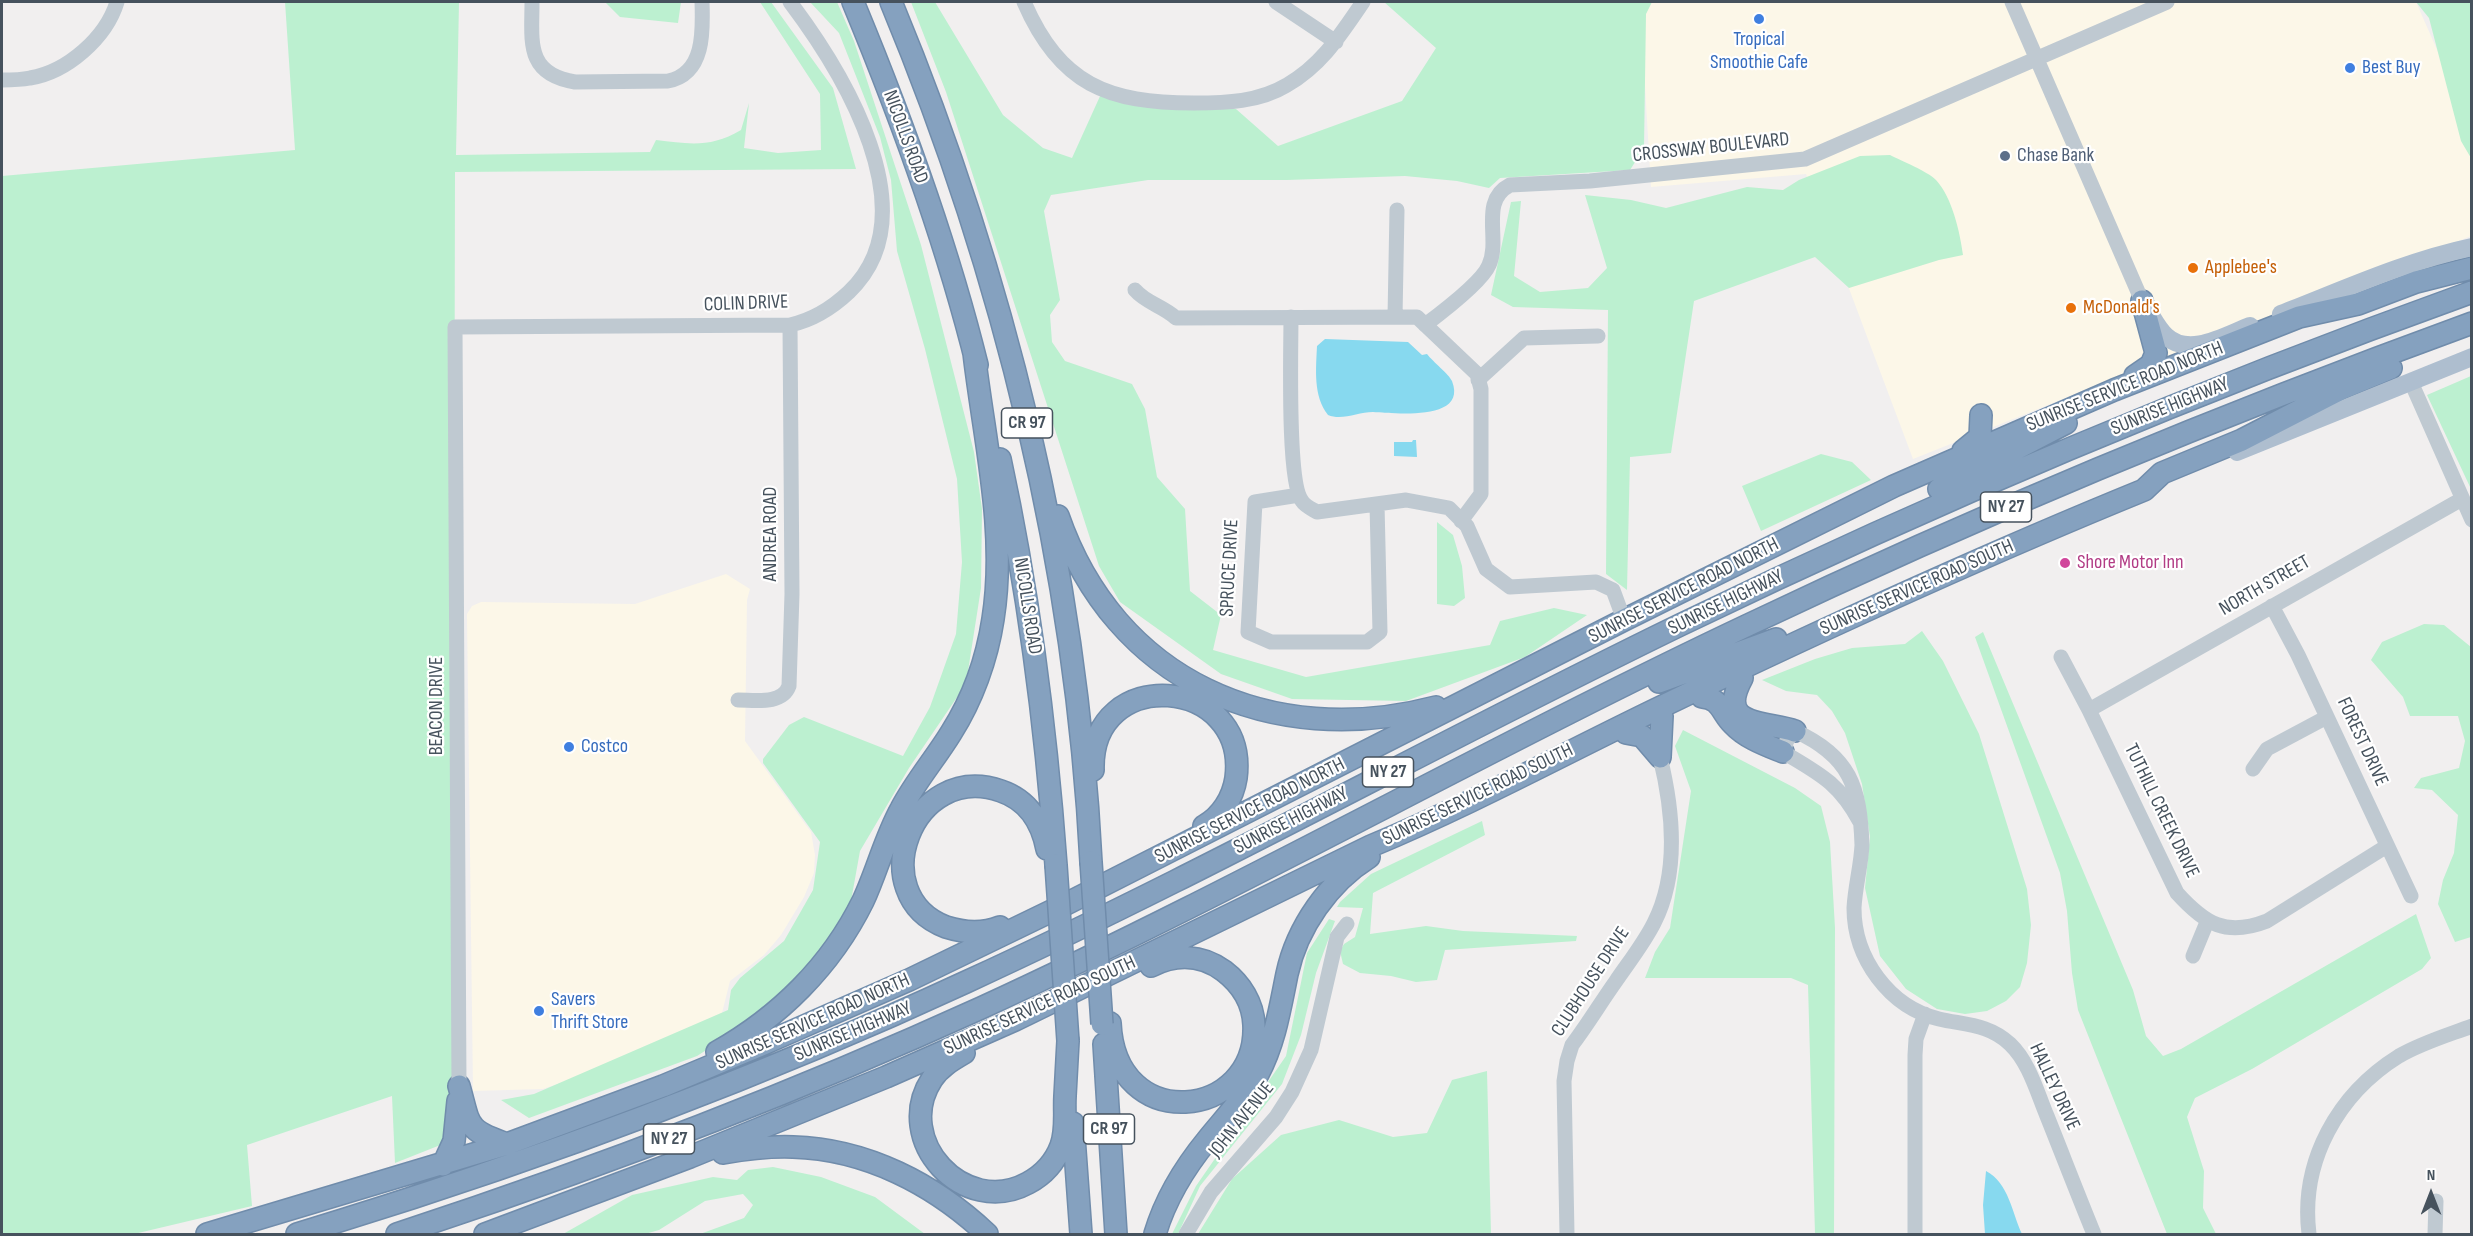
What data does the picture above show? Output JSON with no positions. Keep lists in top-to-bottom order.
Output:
{
  "streets": {
    "highway": [
      "NICOLLS ROAD",
      "SUNRISE SERVICE ROAD NORTH",
      "SUNRISE HIGHWAY",
      "CR 97",
      "NY 27",
      "SUNRISE SERVICE ROAD SOUTH"
    ],
    "street": [
      "CROSSWAY BOULEVARD",
      "COLIN DRIVE",
      "ANDREA ROAD",
      "SPRUCE DRIVE",
      "NORTH STREET",
      "BEACON DRIVE",
      "FOREST DRIVE",
      "TUTHILL CREEK DRIVE",
      "CLUBHOUSE DRIVE",
      "HALLEY DRIVE",
      "JOHN AVENUE"
    ]
  },
  "crossings": [
    ["NICOLLS ROAD", "SUNRISE SERVICE ROAD NORTH"],
    ["NICOLLS ROAD", "CR 97"],
    ["COLIN DRIVE", "ANDREA ROAD"],
    ["COLIN DRIVE", "BEACON DRIVE"],
    ["SUNRISE SERVICE ROAD NORTH", "CR 97"],
    ["NORTH STREET", "FOREST DRIVE"],
    ["NORTH STREET", "TUTHILL CREEK DRIVE"]
  ],
  "places": [
    "Tropical Smoothie Cafe",
    "Best Buy",
    "Chase Bank",
    "Applebee's",
    "McDonald's",
    "Shore Motor Inn",
    "Costco",
    "Savers Thrift Store"
  ],
  "north": "top"
}
